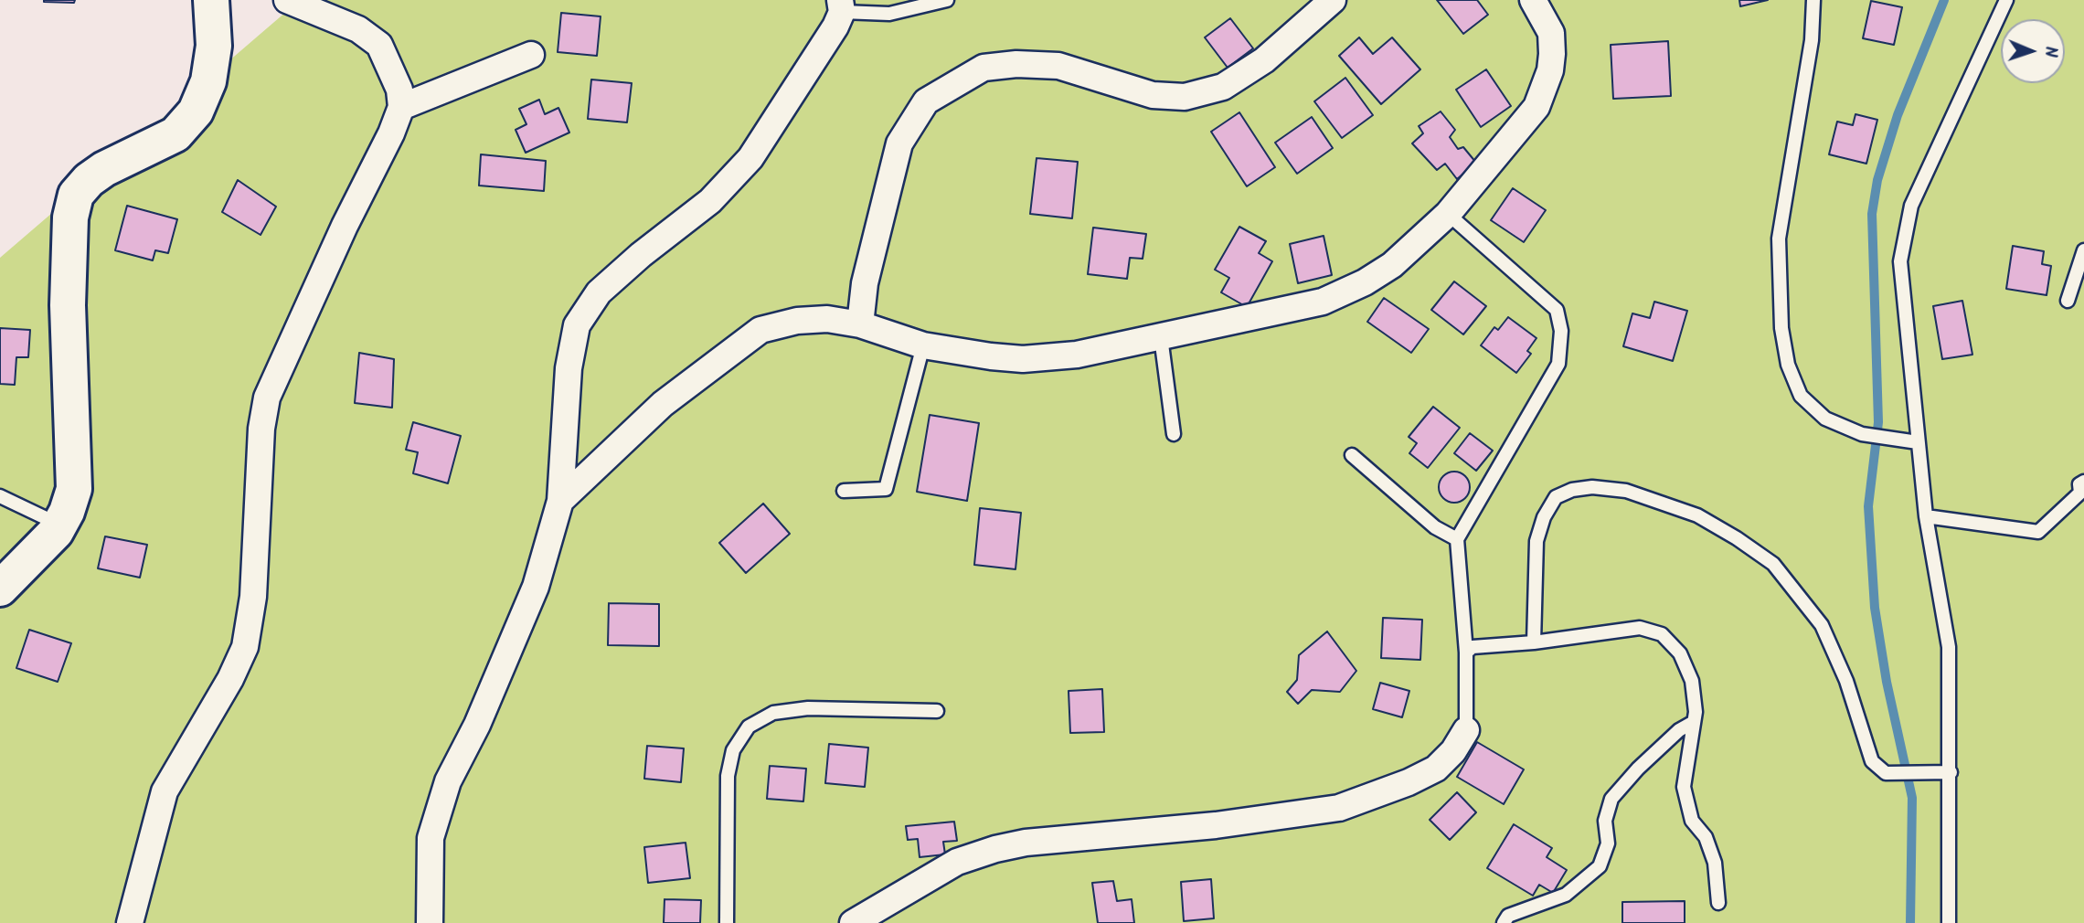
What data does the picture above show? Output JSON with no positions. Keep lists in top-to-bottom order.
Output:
{
  "north": "right"
}
